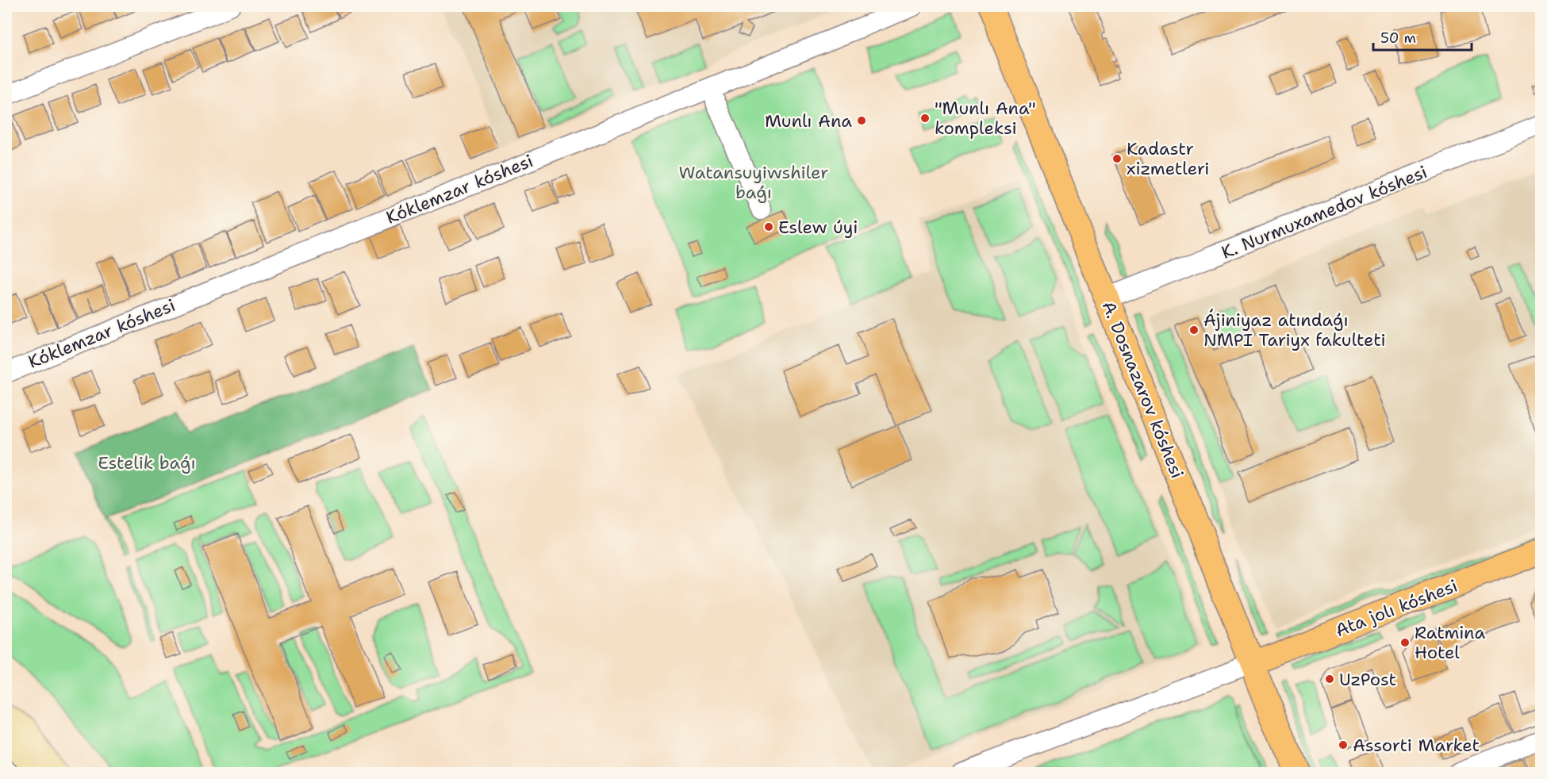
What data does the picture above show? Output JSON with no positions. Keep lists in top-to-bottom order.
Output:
{
  "streets": {
    "main road": ["A. Dosnazarov kóshesi", "Ata jolı kóshesi"],
    "street": ["Kóklemzar kóshesi", "K. Nurmuxamedov kóshesi"]
  },
  "crossings": [
    ["K. Nurmuxamedov kóshesi", "A. Dosnazarov kóshesi"],
    ["A. Dosnazarov kóshesi", "Ata jolı kóshesi"]
  ],
  "parks": ["Watansuyiwshiler baǵı", "Estelik baǵı"],
  "places": [
    "\"Munlı Ana\" kompleksi",
    "Munlı Ana",
    "Kadastr xizmetleri",
    "Eslew úyi",
    "Ájiniyaz atındaǵı NMPI Tariyx fakulteti",
    "Ratmina Hotel",
    "UzPost",
    "Assorti Market"
  ],
  "scale_bar": "50 m"
}
